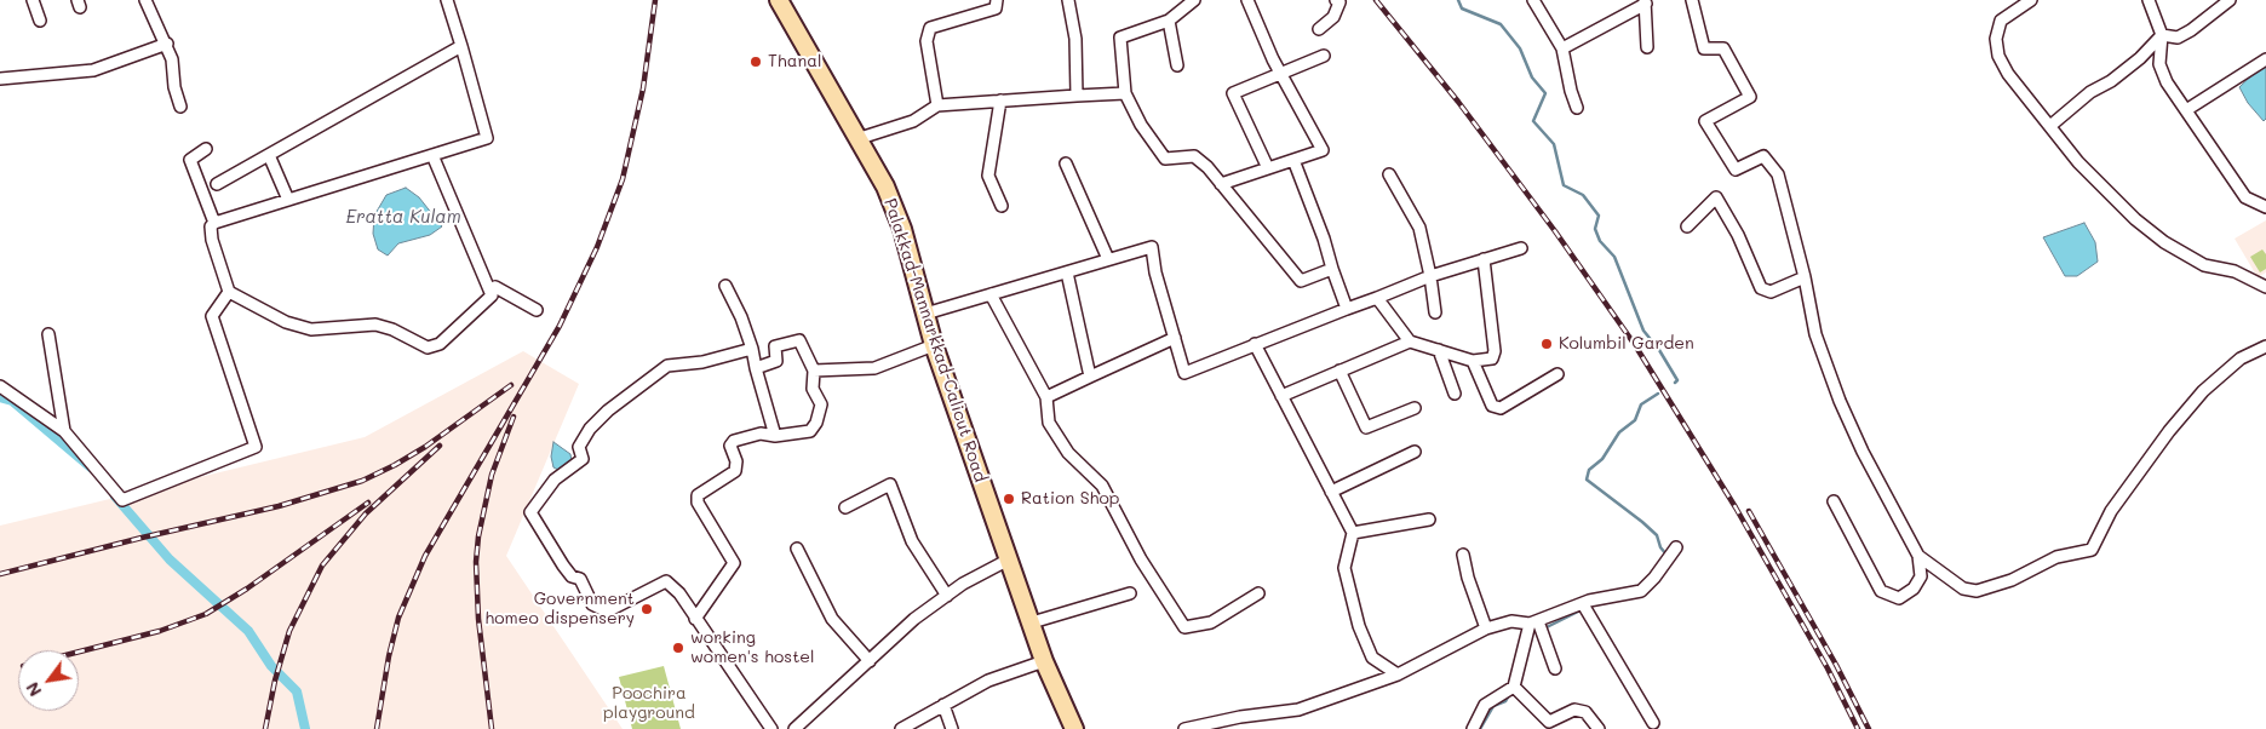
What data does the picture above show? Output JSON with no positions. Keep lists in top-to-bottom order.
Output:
{
  "streets": {
    "highway": ["Palakkad-Mannarkkad-Calicut Road"]
  },
  "water": ["Eratta Kulam"],
  "parks": ["Poochira playground"],
  "places": [
    "Thanal",
    "Kolumbil Garden",
    "Ration Shop",
    "Government homeo dispensery",
    "working women's hostel"
  ],
  "north": "bottom left"
}
